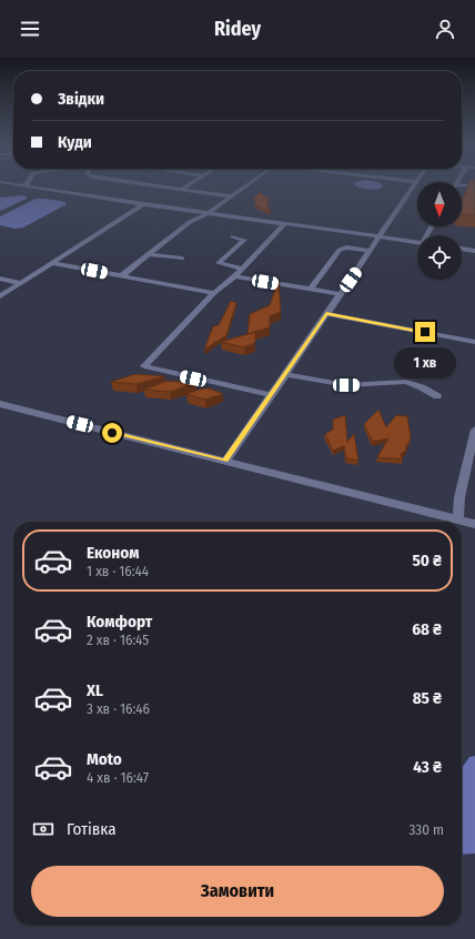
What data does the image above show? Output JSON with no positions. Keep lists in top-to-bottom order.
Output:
{
  "north": "bottom",
  "page": {
    "header": "Ridey",
    "banner": ["Звідки", "Куди"],
    "bubble": "1 хв",
    "list": [
      {
        "name": "Економ",
        "note": "1 хв · 16:44",
        "value": "50 ₴"
      },
      {
        "name": "Комфорт",
        "note": "2 хв · 16:45",
        "value": "68 ₴"
      },
      {
        "name": "XL",
        "note": "3 хв · 16:46",
        "value": "85 ₴"
      },
      {
        "name": "Moto",
        "note": "4 хв · 16:47",
        "value": "43 ₴"
      }
    ],
    "pay": ["Готівка", "330 m"],
    "buttons": "Замовити"
  }
}
